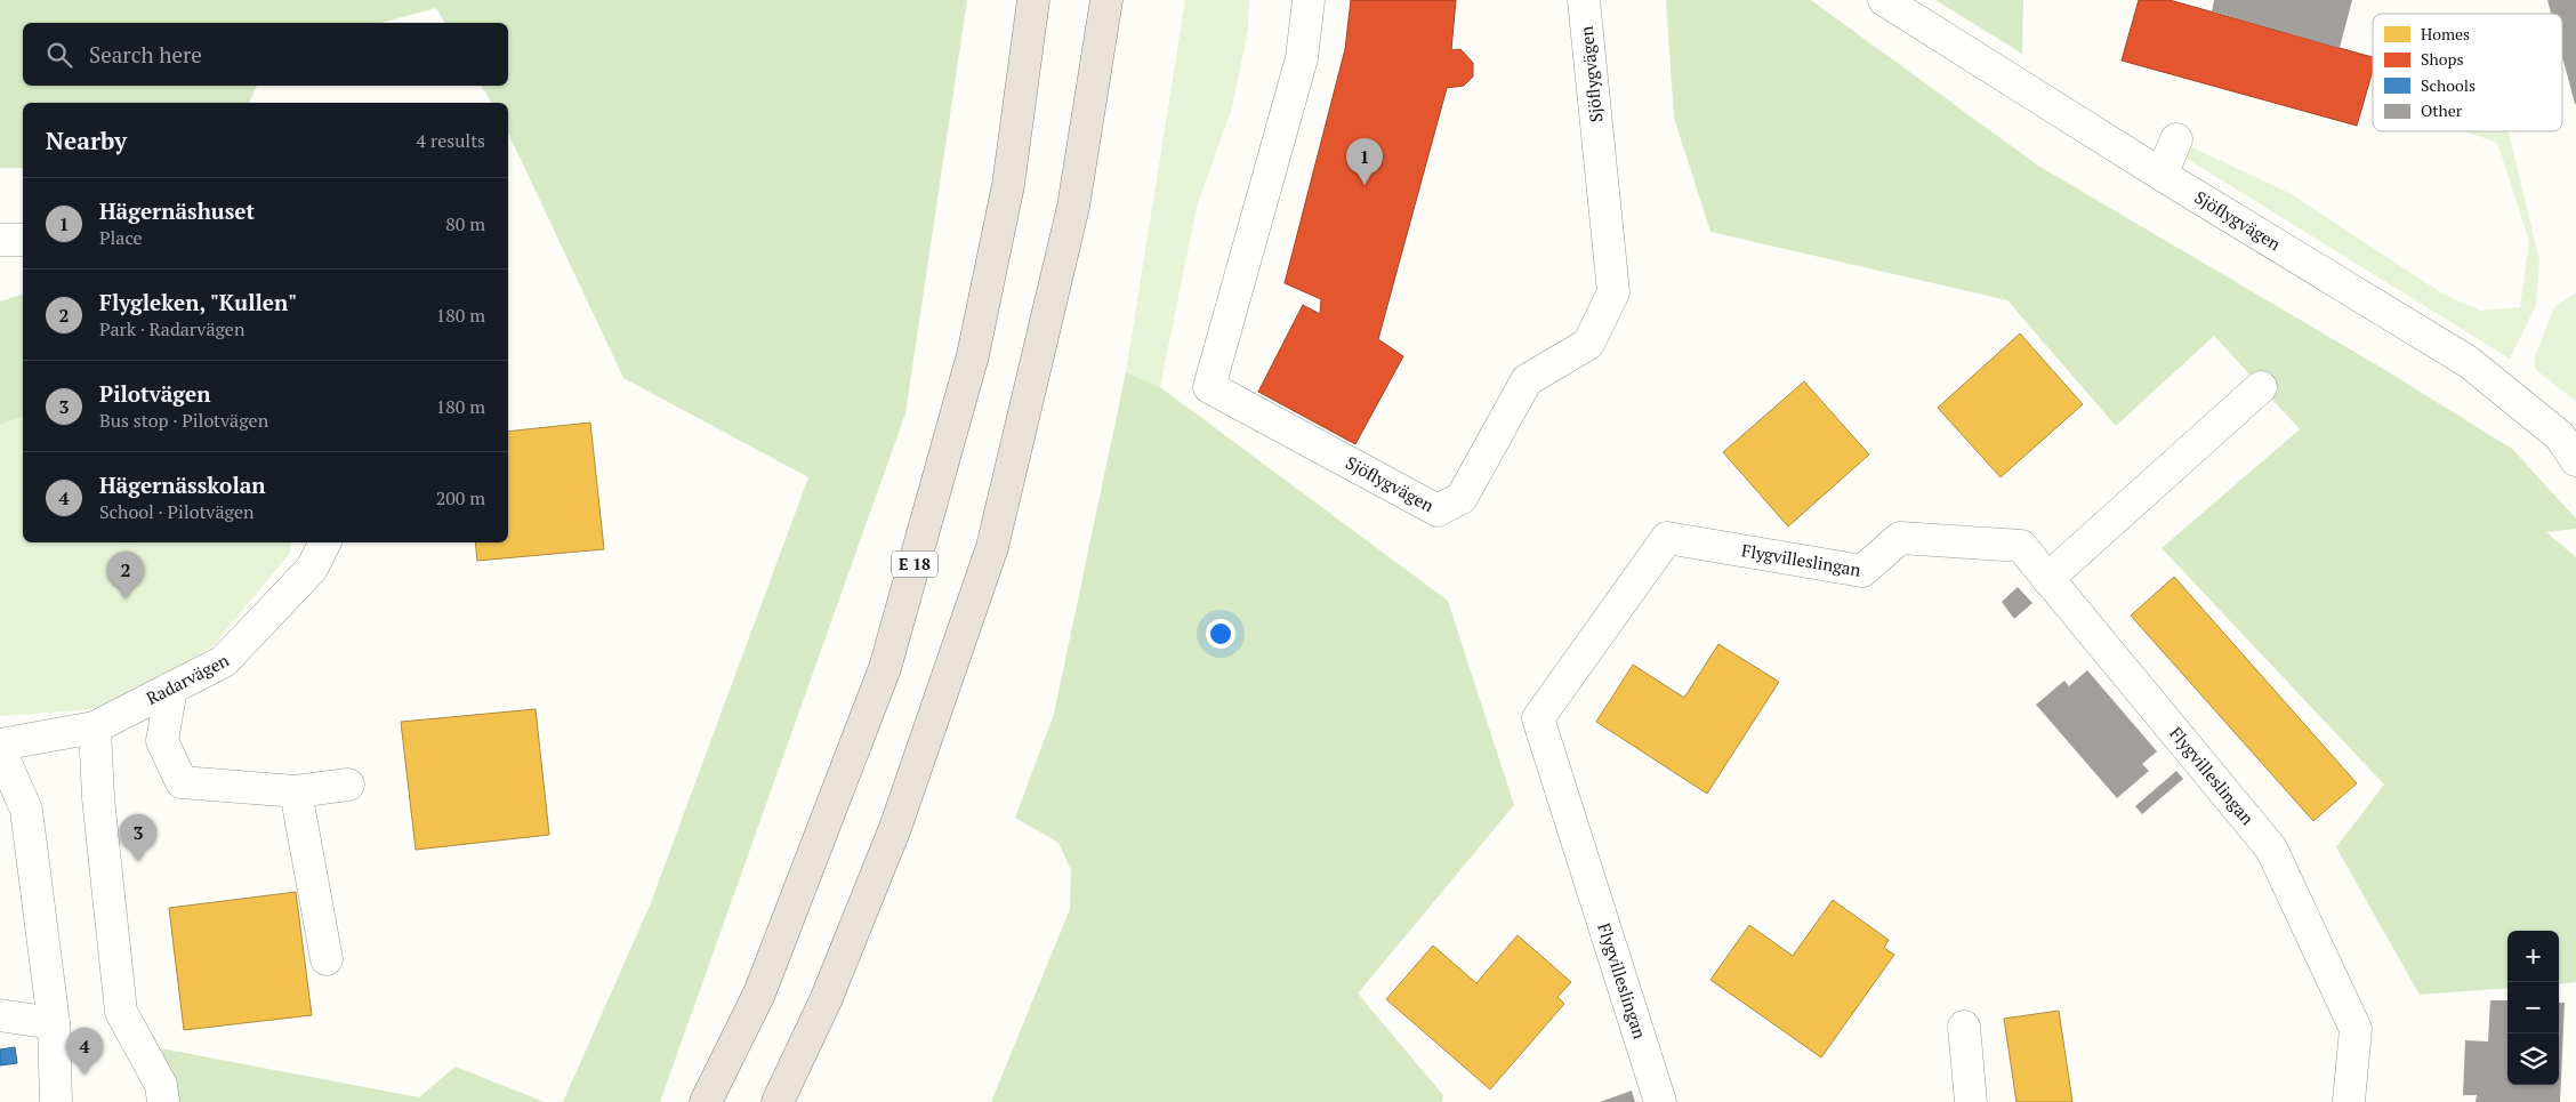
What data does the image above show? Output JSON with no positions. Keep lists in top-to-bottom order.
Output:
{
  "streets": {
    "highway": ["E 18"],
    "street": ["Sjöflygvägen", "Flygvilleslingan", "Radarvägen"]
  },
  "legend": [
    "Homes",
    "Shops",
    "Schools",
    "Other"
  ],
  "page": {
    "search": "Search here",
    "heading": ["Nearby", "4 results"],
    "pins": [
      "1",
      "2",
      "3",
      "4"
    ],
    "list": [
      {
        "mark": "1",
        "name": "Hägernäshuset",
        "note": "Place",
        "value": "80 m"
      },
      {
        "mark": "2",
        "name": "Flygleken, \"Kullen\"",
        "note": "Park · Radarvägen",
        "value": "180 m"
      },
      {
        "mark": "3",
        "name": "Pilotvägen",
        "note": "Bus stop · Pilotvägen",
        "value": "180 m"
      },
      {
        "mark": "4",
        "name": "Hägernässkolan",
        "note": "School · Pilotvägen",
        "value": "200 m"
      }
    ],
    "map_buttons": ["+", "−"]
  }
}
